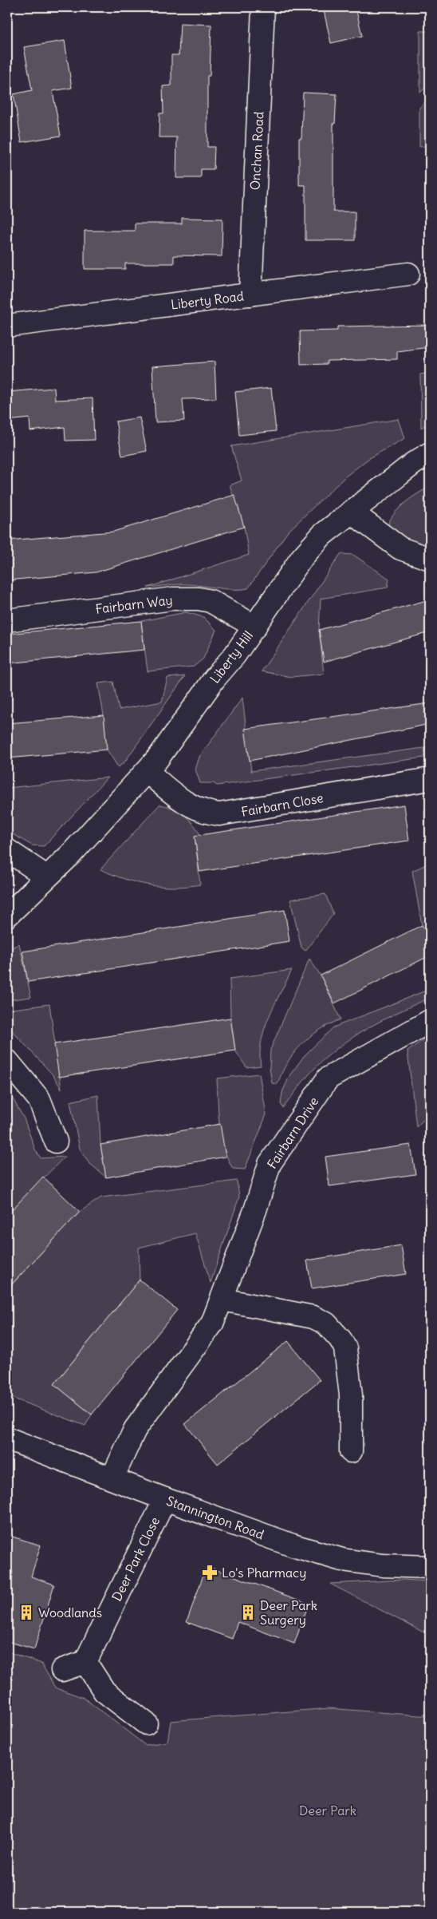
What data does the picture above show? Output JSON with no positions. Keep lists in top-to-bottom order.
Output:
{
  "streets": {
    "street": [
      "Onchan Road",
      "Liberty Road",
      "Fairbarn Way",
      "Liberty Hill",
      "Fairbarn Close",
      "Fairbarn Drive",
      "Stannington Road",
      "Deer Park Close"
    ]
  },
  "crossings": [
    ["Onchan Road", "Liberty Road"],
    ["Fairbarn Way", "Liberty Hill"],
    ["Liberty Hill", "Fairbarn Close"],
    ["Fairbarn Drive", "Stannington Road"],
    ["Stannington Road", "Deer Park Close"]
  ],
  "parks": ["Deer Park"],
  "places": {
    "pharmacy": ["Lo's Pharmacy"],
    "building": ["Woodlands", "Deer Park Surgery"]
  }
}
